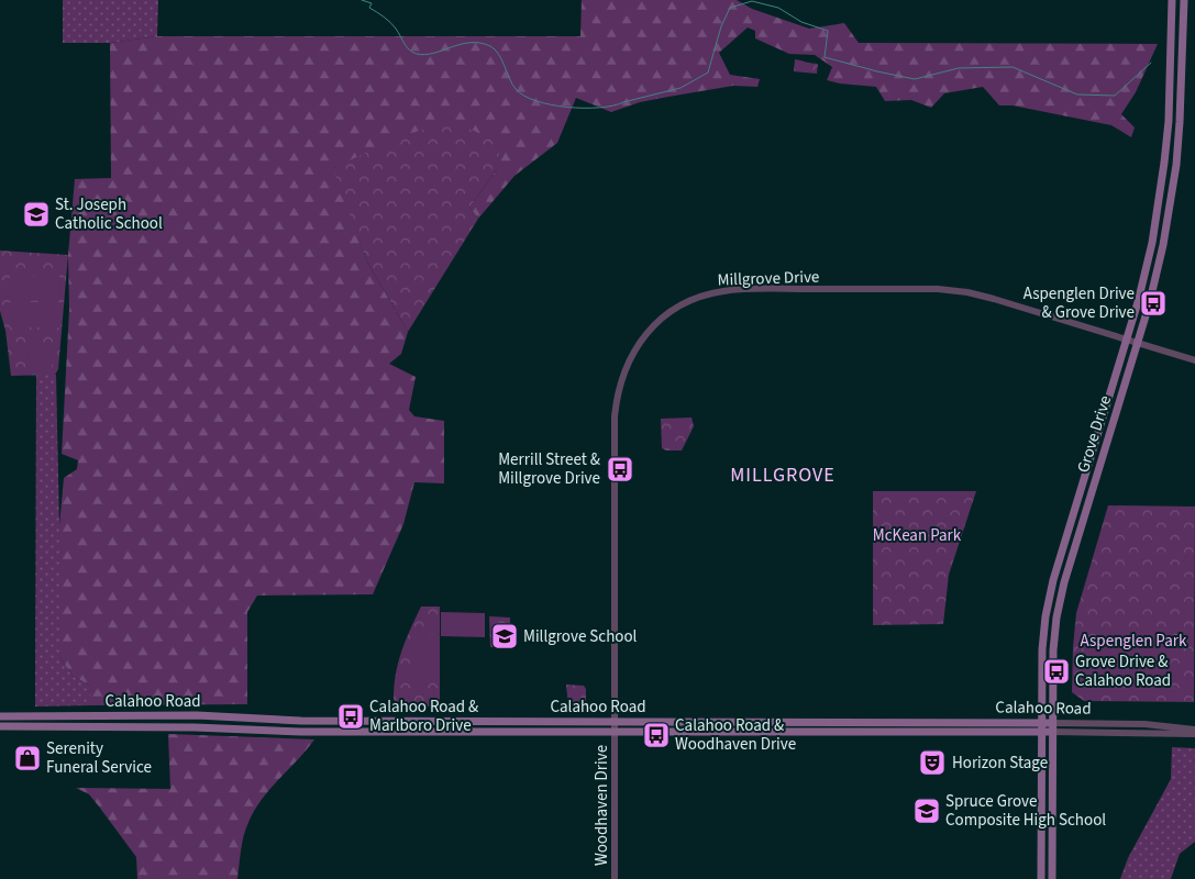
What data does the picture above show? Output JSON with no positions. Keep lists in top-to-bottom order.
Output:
{
  "streets": {
    "main road": ["Grove Drive", "Calahoo Road"],
    "street": ["Millgrove Drive", "Woodhaven Drive"]
  },
  "crossings": [
    ["Millgrove Drive", "Grove Drive"],
    ["Millgrove Drive", "Calahoo Road"],
    ["Millgrove Drive", "Woodhaven Drive"],
    ["Grove Drive", "Calahoo Road"],
    ["Calahoo Road", "Woodhaven Drive"]
  ],
  "districts": ["MILLGROVE"],
  "parks": ["McKean Park", "Aspenglen Park"],
  "places": {
    "school or university": ["St. Joseph Catholic School", "Millgrove School", "Spruce Grove Composite High School"],
    "bus stop": [
      "Aspenglen Drive & Grove Drive",
      "Merrill Street & Millgrove Drive",
      "Grove Drive & Calahoo Road",
      "Calahoo Road & Marlboro Drive",
      "Calahoo Road & Woodhaven Drive"
    ],
    "shop": ["Serenity Funeral Service"],
    "theatre": ["Horizon Stage"]
  }
}
